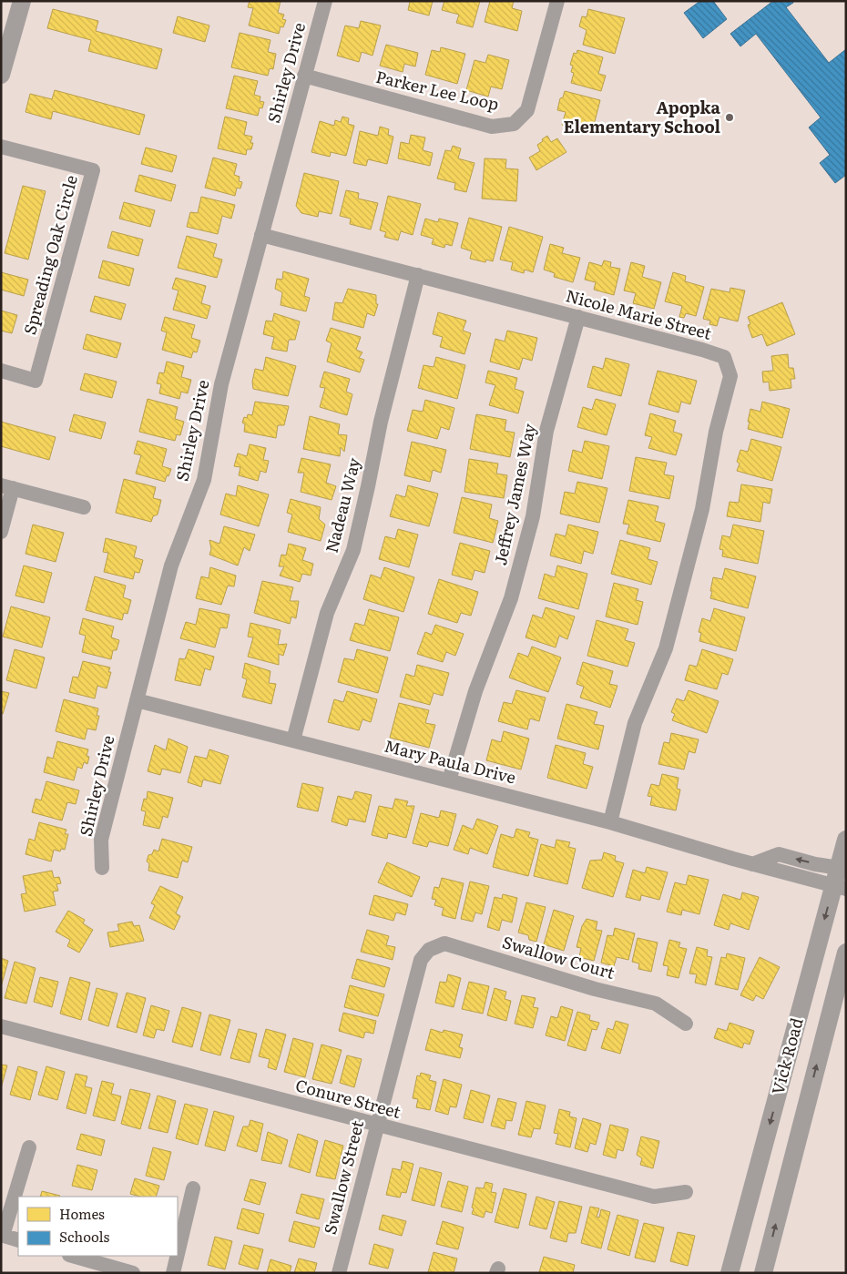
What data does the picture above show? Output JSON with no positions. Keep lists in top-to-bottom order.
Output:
{
  "streets": {
    "street": [
      "Shirley Drive",
      "Parker Lee Loop",
      "Spreading Oak Circle",
      "Nicole Marie Street",
      "Jeffrey James Way",
      "Nadeau Way",
      "Mary Paula Drive",
      "Swallow Court",
      "Vick Road",
      "Conure Street",
      "Swallow Street"
    ]
  },
  "crossings": [
    ["Shirley Drive", "Parker Lee Loop"],
    ["Shirley Drive", "Nicole Marie Street"],
    ["Shirley Drive", "Mary Paula Drive"],
    ["Nicole Marie Street", "Jeffrey James Way"],
    ["Nicole Marie Street", "Nadeau Way"],
    ["Nicole Marie Street", "Mary Paula Drive"],
    ["Jeffrey James Way", "Mary Paula Drive"],
    ["Nadeau Way", "Mary Paula Drive"],
    ["Mary Paula Drive", "Vick Road"],
    ["Swallow Court", "Swallow Street"],
    ["Conure Street", "Swallow Street"]
  ],
  "places": ["Apopka Elementary School"],
  "legend": ["Homes", "Schools"]
}
